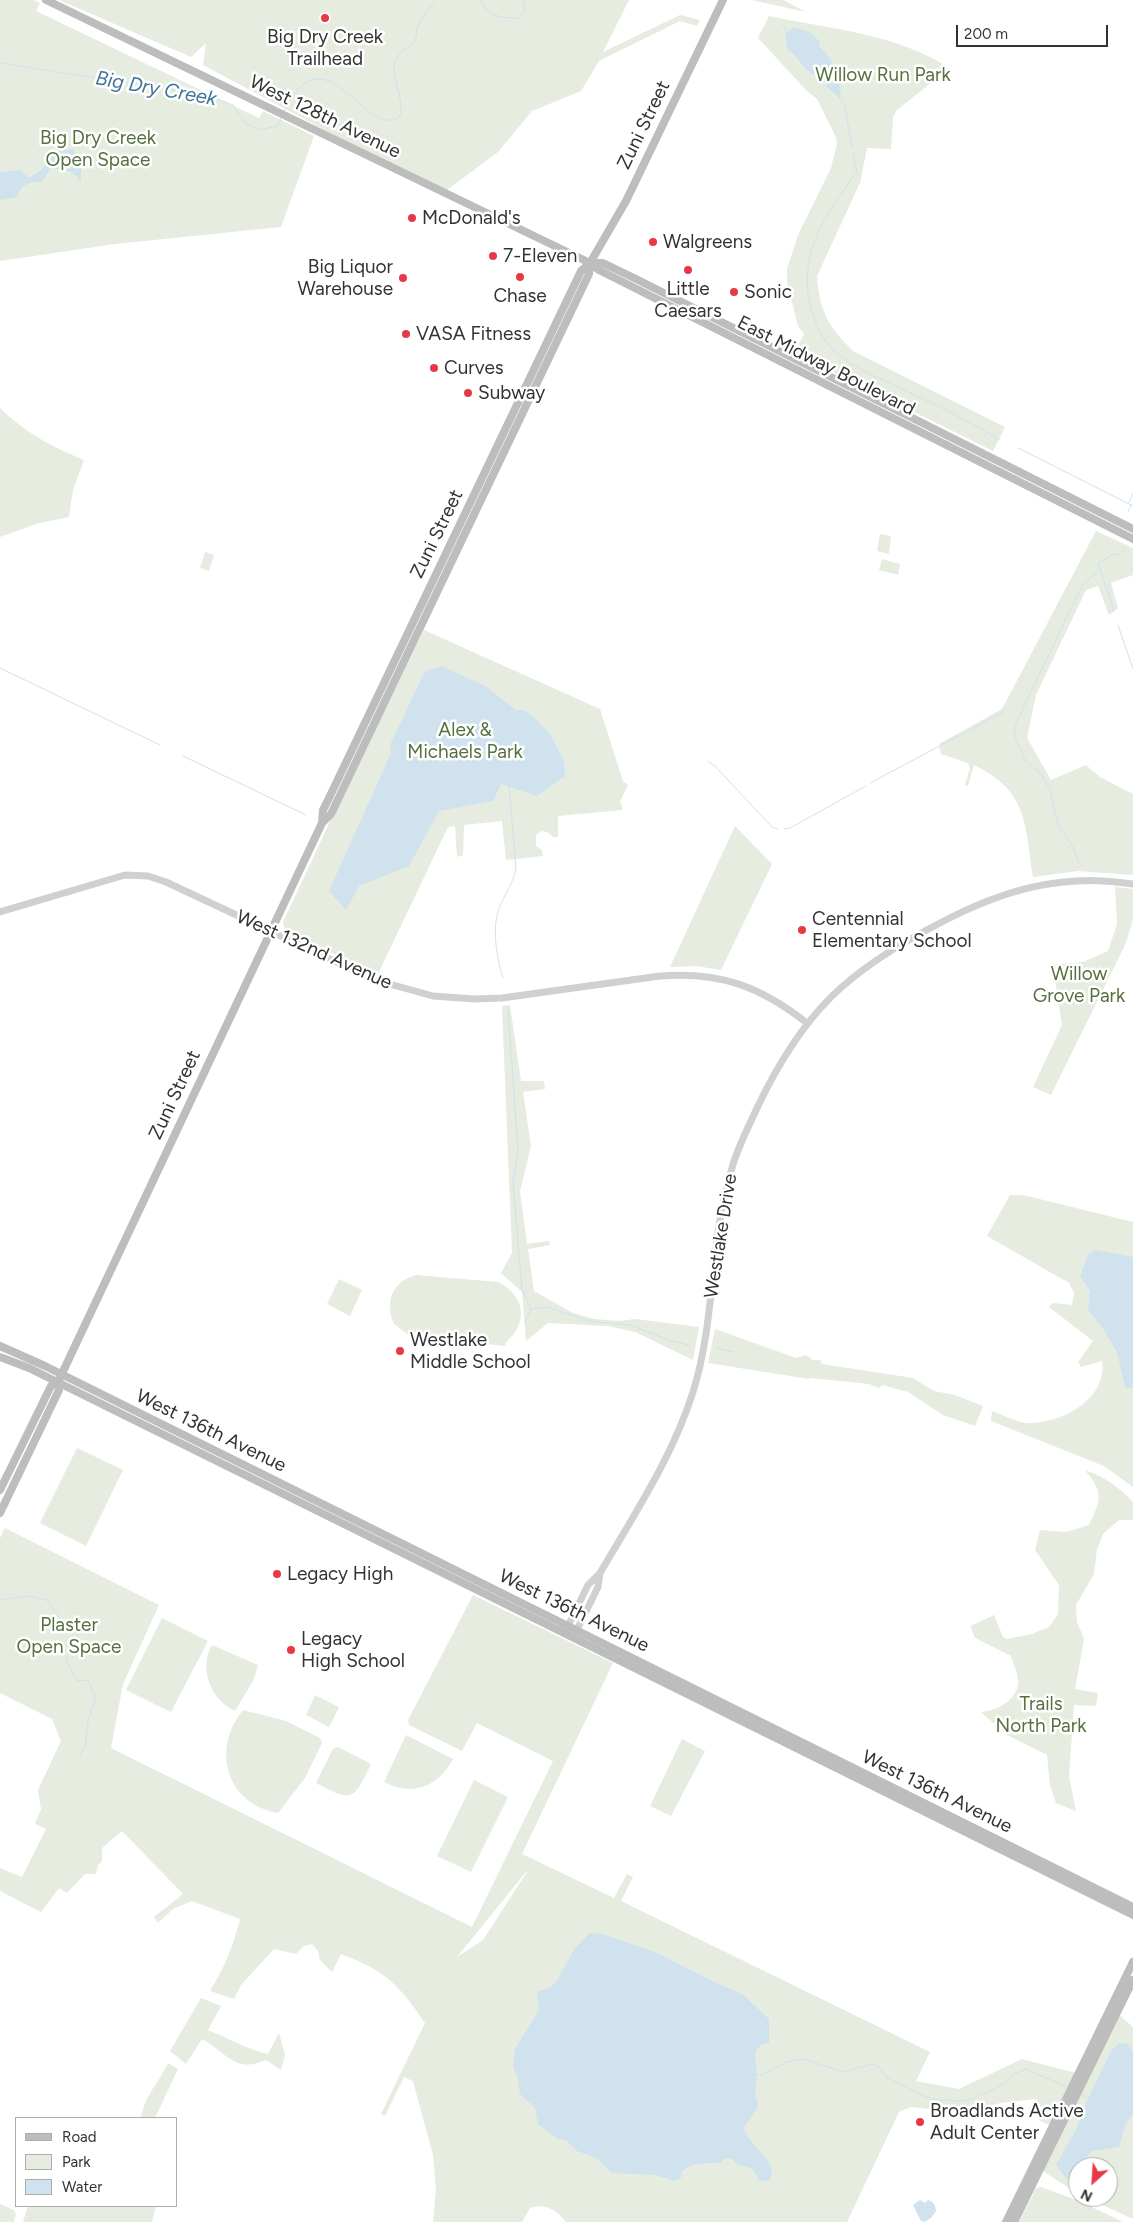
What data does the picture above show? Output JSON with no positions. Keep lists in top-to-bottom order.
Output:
{
  "streets": {
    "main road": [
      "West 128th Avenue",
      "Zuni Street",
      "East Midway Boulevard",
      "West 136th Avenue"
    ],
    "street": ["West 132nd Avenue", "Westlake Drive"]
  },
  "crossings": [
    ["West 128th Avenue", "Zuni Street"],
    ["West 128th Avenue", "East Midway Boulevard"],
    ["Zuni Street", "East Midway Boulevard"],
    ["Zuni Street", "West 132nd Avenue"],
    ["Zuni Street", "West 136th Avenue"],
    ["West 132nd Avenue", "Westlake Drive"],
    ["Westlake Drive", "West 136th Avenue"]
  ],
  "water": ["Big Dry Creek"],
  "parks": [
    "Willow Run Park",
    "Big Dry Creek Open Space",
    "Alex & Michaels Park",
    "Willow Grove Park",
    "Plaster Open Space",
    "Trails North Park"
  ],
  "places": [
    "Big Dry Creek Trailhead",
    "McDonald's",
    "Walgreens",
    "7-Eleven",
    "Little Caesars",
    "Chase",
    "Big Liquor Warehouse",
    "Sonic",
    "VASA Fitness",
    "Curves",
    "Subway",
    "Centennial Elementary School",
    "Westlake Middle School",
    "Legacy High",
    "Legacy High School",
    "Broadlands Active Adult Center"
  ],
  "legend": ["Road", "Park", "Water"],
  "scale_bar": "200 m",
  "north": "bottom left"
}
